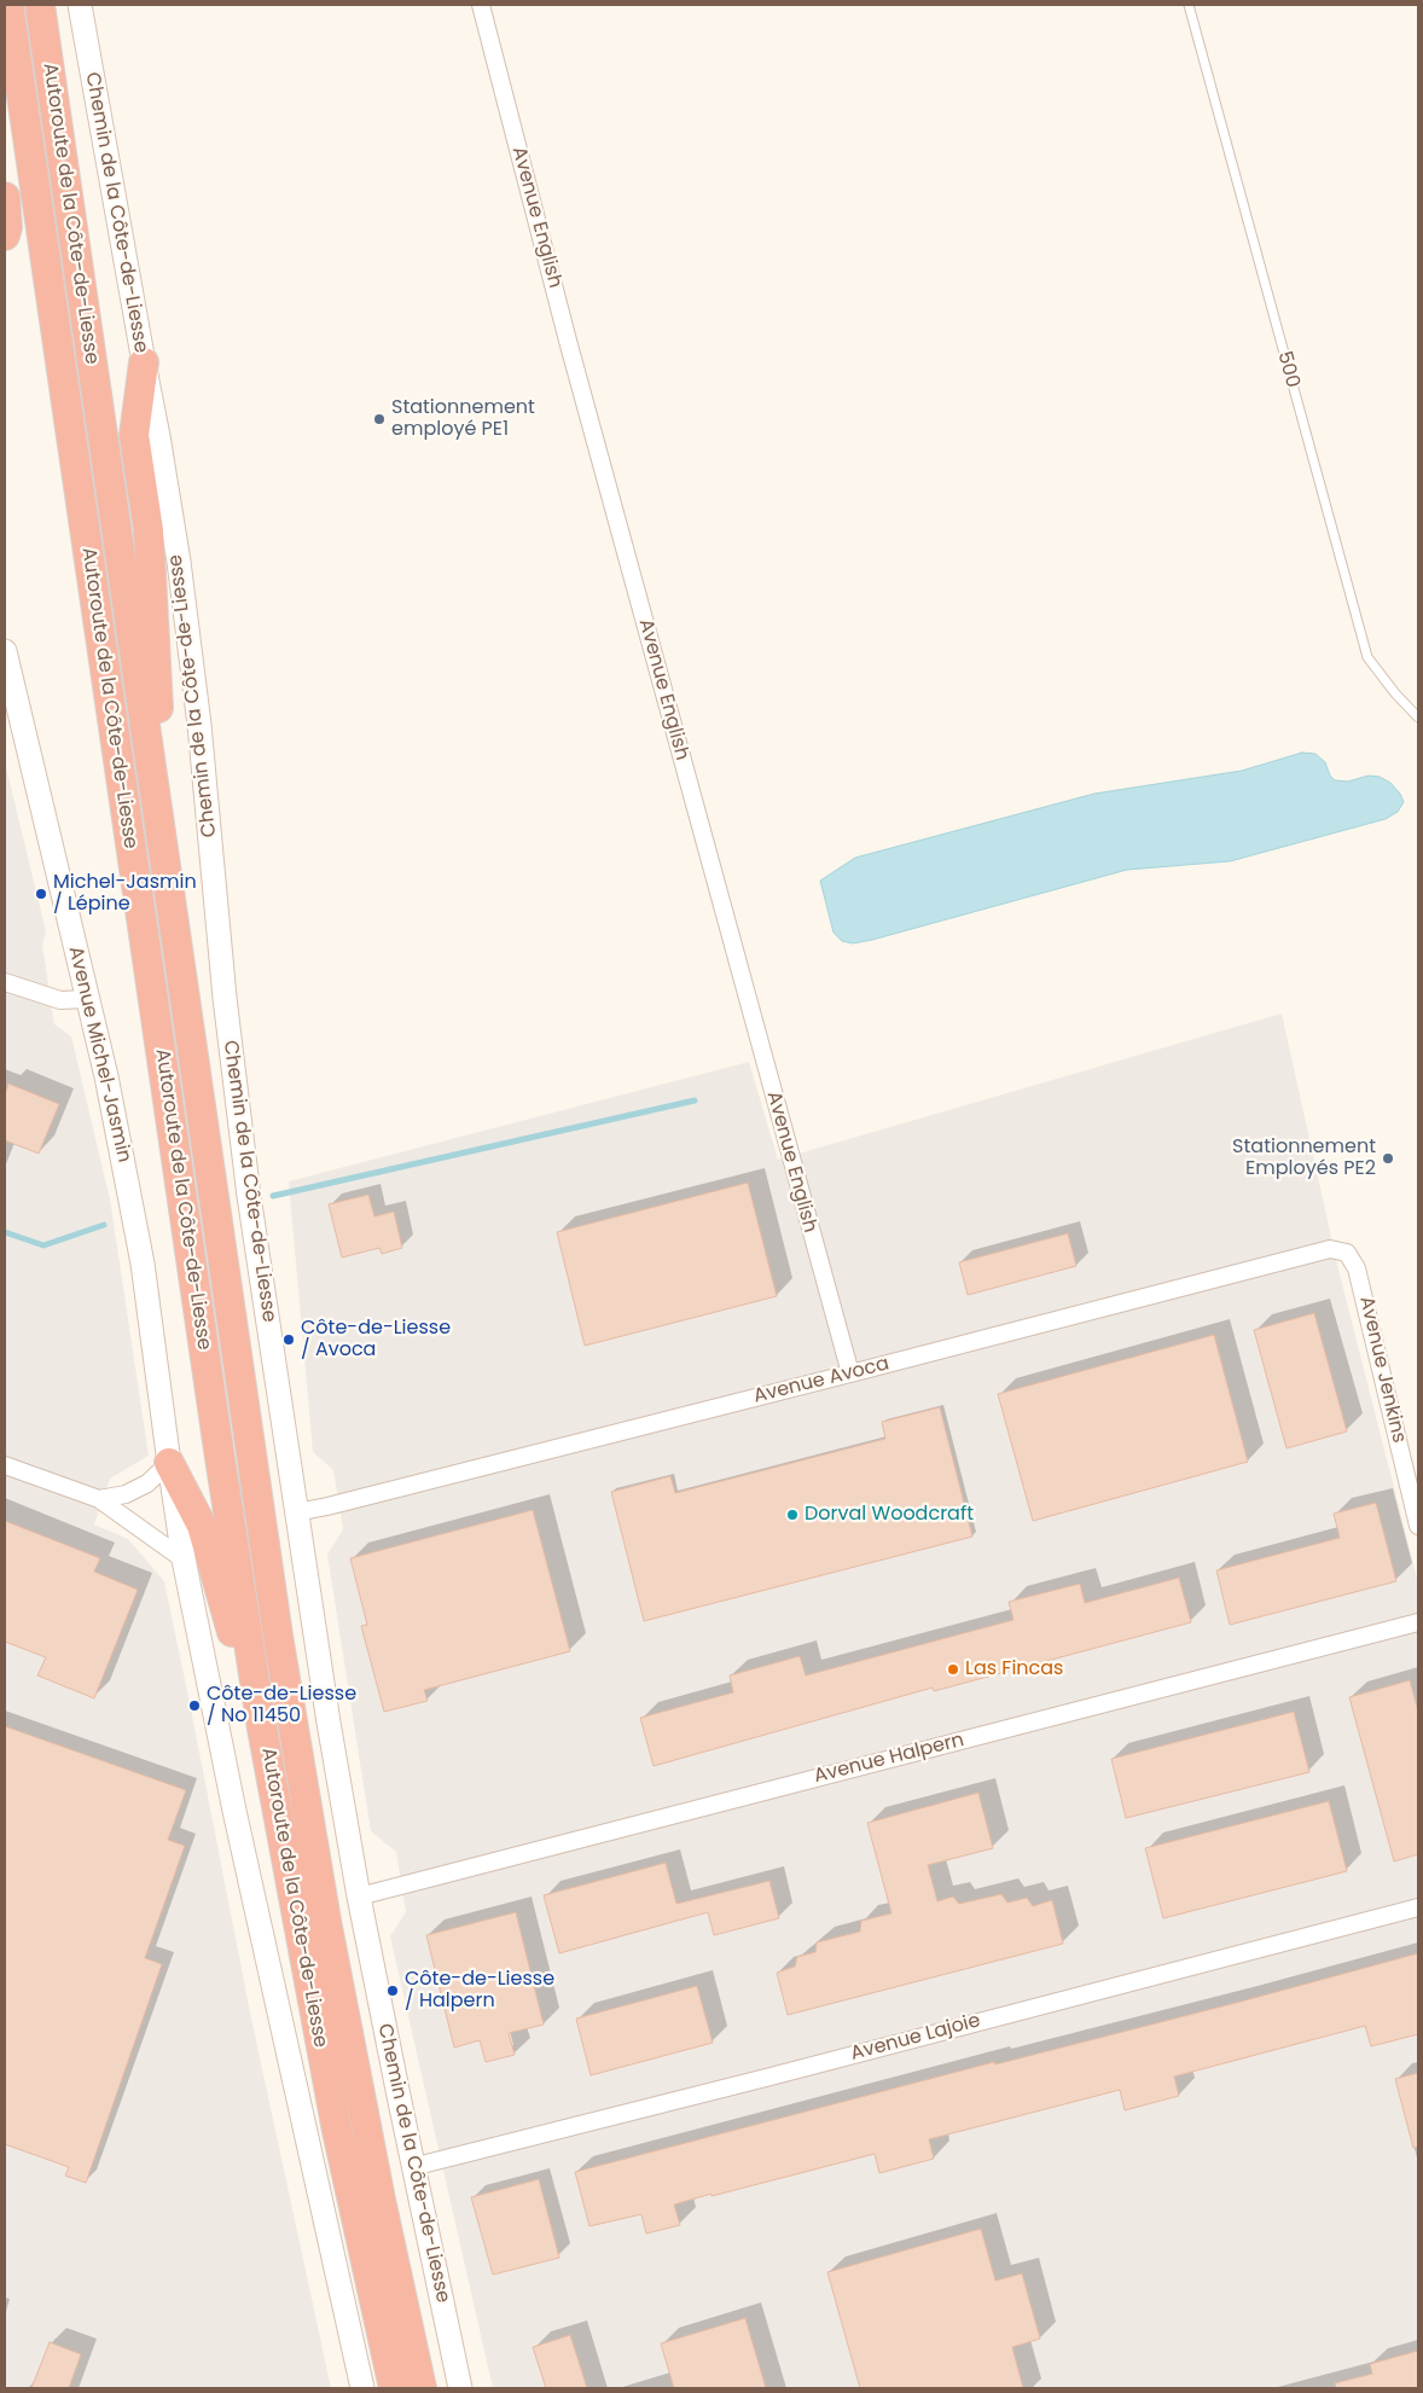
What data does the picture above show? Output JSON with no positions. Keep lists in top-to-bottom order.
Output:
{
  "streets": {
    "highway": ["Autoroute de la Côte-de-Liesse"],
    "main road": ["Chemin de la Côte-de-Liesse", "Avenue Michel-Jasmin"],
    "street": [
      "Avenue English",
      "Avenue Jenkins",
      "Avenue Avoca",
      "Avenue Halpern",
      "Avenue Lajoie"
    ],
    "lane": ["500"]
  },
  "crossings": [
    ["Chemin de la Côte-de-Liesse", "Avenue Avoca"],
    ["Chemin de la Côte-de-Liesse", "Avenue Halpern"],
    ["Chemin de la Côte-de-Liesse", "Avenue Lajoie"],
    ["Avenue English", "Avenue Avoca"],
    ["Avenue Jenkins", "Avenue Avoca"]
  ],
  "places": [
    "Stationnement employé PE1",
    "Michel-Jasmin / Lépine",
    "Stationnement Employés PE2",
    "Côte-de-Liesse / Avoca",
    "Dorval Woodcraft",
    "Las Fincas",
    "Côte-de-Liesse / No 11450",
    "Côte-de-Liesse / Halpern"
  ]
}
